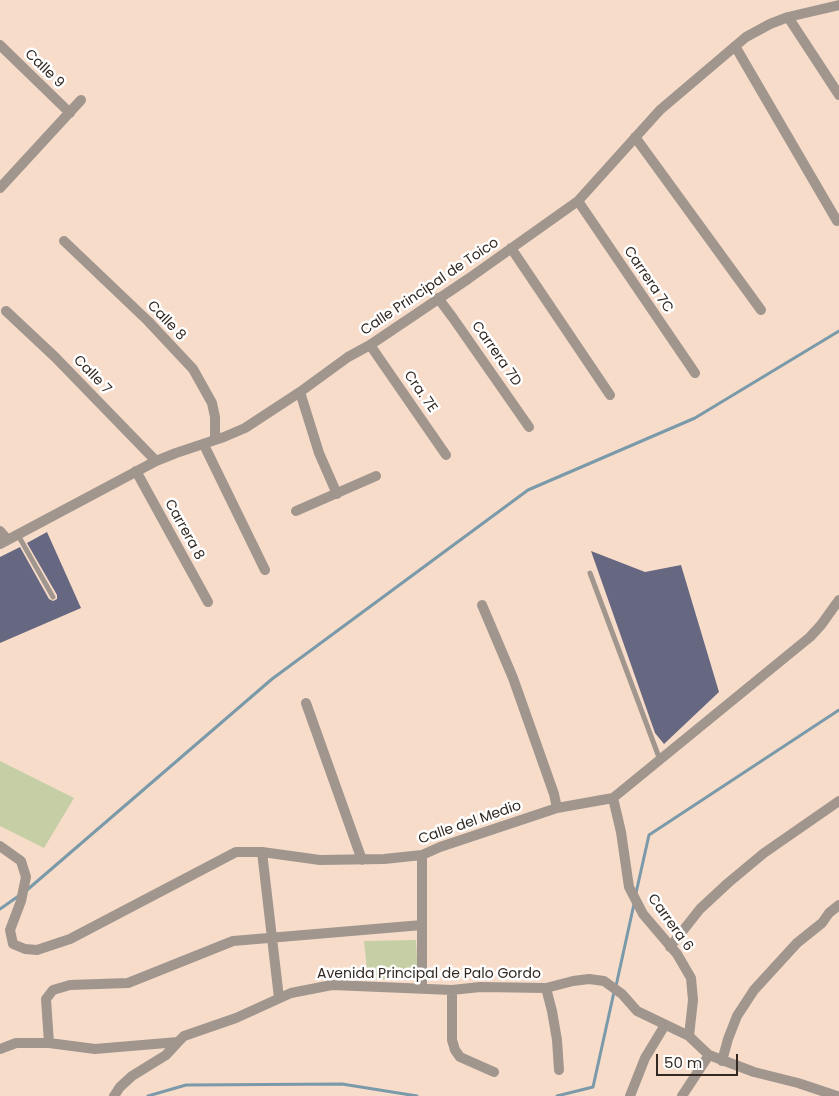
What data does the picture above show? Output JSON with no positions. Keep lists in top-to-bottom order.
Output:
{
  "streets": {
    "street": [
      "Calle 9",
      "Carrera 7C",
      "Calle Principal de Toico",
      "Calle 8",
      "Carrera 7D",
      "Calle 7",
      "Cra. 7E",
      "Carrera 8",
      "Calle del Medio",
      "Carrera 6",
      "Avenida Principal de Palo Gordo"
    ]
  },
  "crossings": [
    ["Carrera 7C", "Calle Principal de Toico"],
    ["Calle Principal de Toico", "Calle 8"],
    ["Calle Principal de Toico", "Carrera 7D"],
    ["Calle Principal de Toico", "Calle 7"],
    ["Calle Principal de Toico", "Cra. 7E"],
    ["Calle Principal de Toico", "Carrera 8"],
    ["Calle del Medio", "Carrera 6"],
    ["Carrera 6", "Avenida Principal de Palo Gordo"]
  ],
  "scale_bar": "50 m"
}
